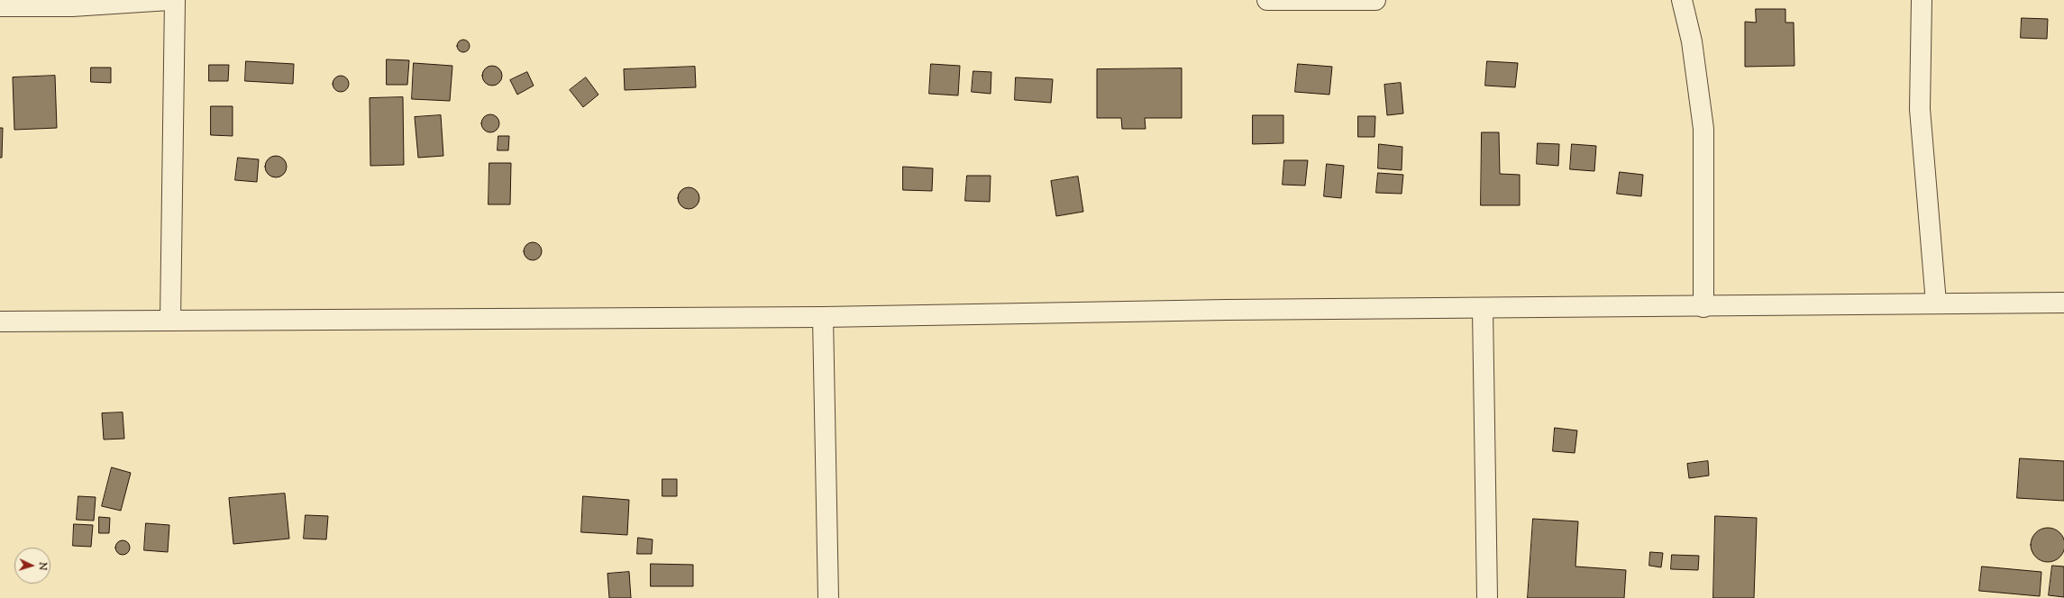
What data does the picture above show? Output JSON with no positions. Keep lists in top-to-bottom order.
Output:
{
  "north": "right"
}
